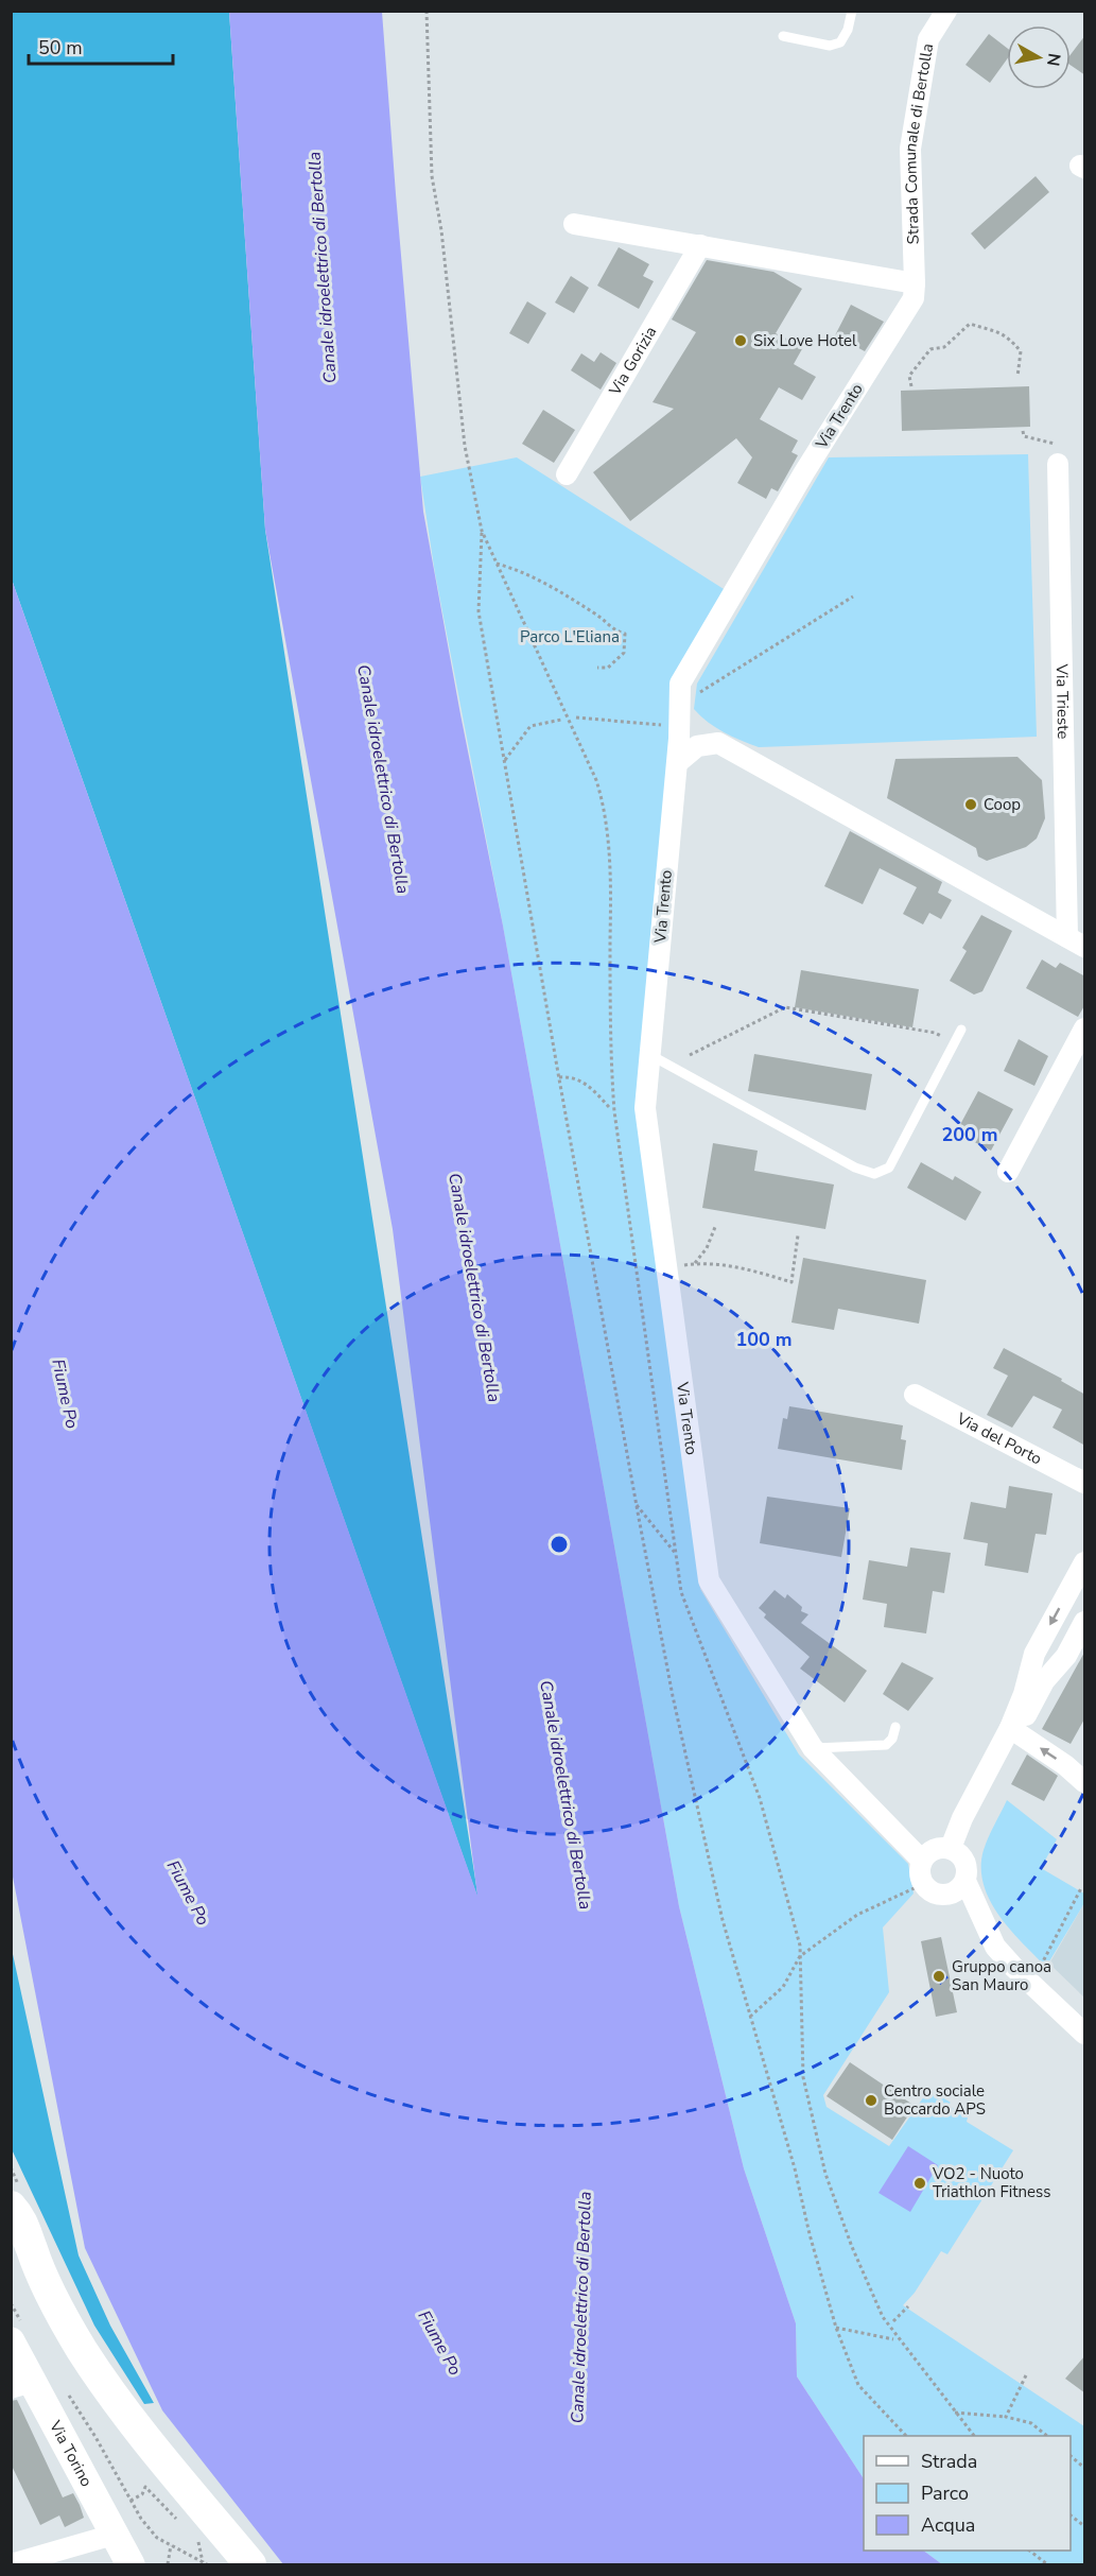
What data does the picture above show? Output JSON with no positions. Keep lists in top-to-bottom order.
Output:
{
  "streets": {
    "street": [
      "Strada Comunale di Bertolla",
      "Via Gorizia",
      "Via Trento",
      "Via Trieste",
      "Via del Porto",
      "Via Torino"
    ]
  },
  "crossings": [
    ["Strada Comunale di Bertolla", "Via Trento"],
    ["Via Trento", "Via Trieste"]
  ],
  "water": ["Canale idroelettrico di Bertolla", "Fiume Po"],
  "parks": ["Parco L'Eliana"],
  "places": [
    "Six Love Hotel",
    "Coop",
    "Gruppo canoa San Mauro",
    "Centro sociale Boccardo APS",
    "VO2 - Nuoto Triathlon Fitness"
  ],
  "legend": ["Strada", "Parco", "Acqua"],
  "scale_bar": "50 m",
  "north": "right",
  "rings": ["200 m", "100 m"]
}
